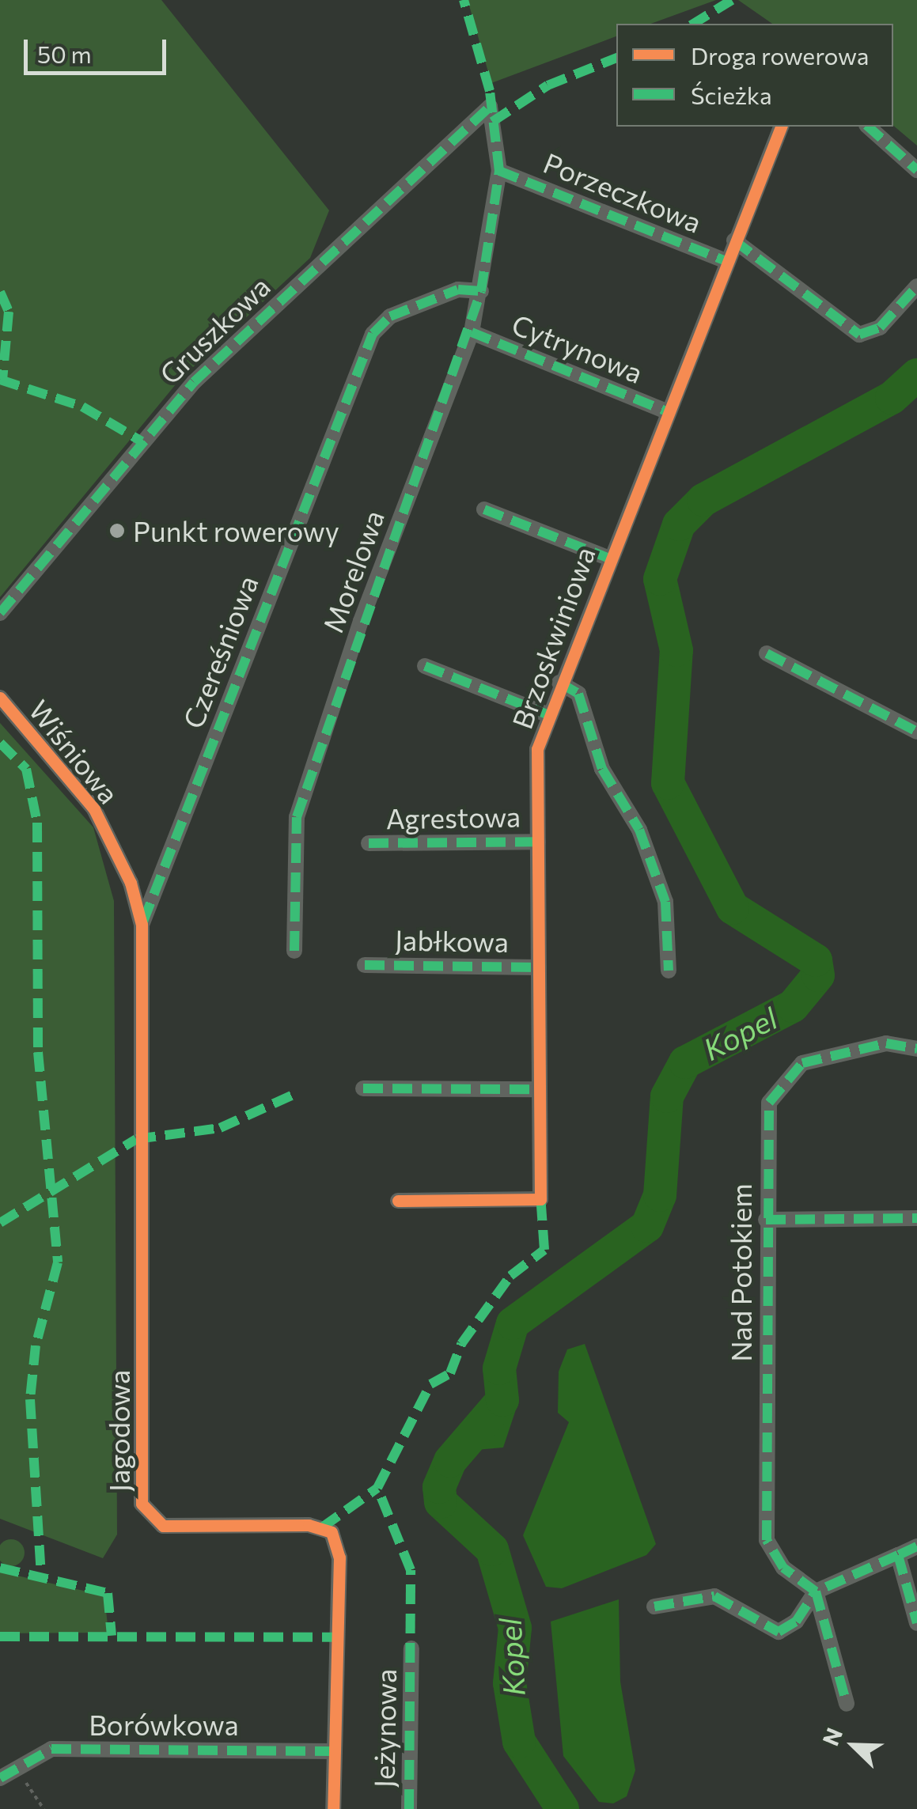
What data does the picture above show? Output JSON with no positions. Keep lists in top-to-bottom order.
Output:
{
  "streets": {
    "street": [
      "Porzeczkowa",
      "Gruszkowa",
      "Cytrynowa",
      "Morelowa",
      "Brzoskwiniowa",
      "Czereśniowa",
      "Wiśniowa",
      "Agrestowa",
      "Jabłkowa",
      "Nad Potokiem",
      "Jagodowa",
      "Borówkowa",
      "Jeżynowa"
    ]
  },
  "crossings": [
    ["Porzeczkowa", "Morelowa"],
    ["Porzeczkowa", "Brzoskwiniowa"],
    ["Gruszkowa", "Morelowa"],
    ["Cytrynowa", "Morelowa"],
    ["Cytrynowa", "Brzoskwiniowa"],
    ["Morelowa", "Czereśniowa"],
    ["Brzoskwiniowa", "Agrestowa"],
    ["Brzoskwiniowa", "Jabłkowa"],
    ["Czereśniowa", "Wiśniowa"],
    ["Czereśniowa", "Jagodowa"],
    ["Wiśniowa", "Jagodowa"],
    ["Jagodowa", "Borówkowa"]
  ],
  "water": ["Kopel"],
  "places": ["Punkt rowerowy"],
  "legend": ["Droga rowerowa", "Ścieżka"],
  "scale_bar": "50 m",
  "north": "top left"
}
